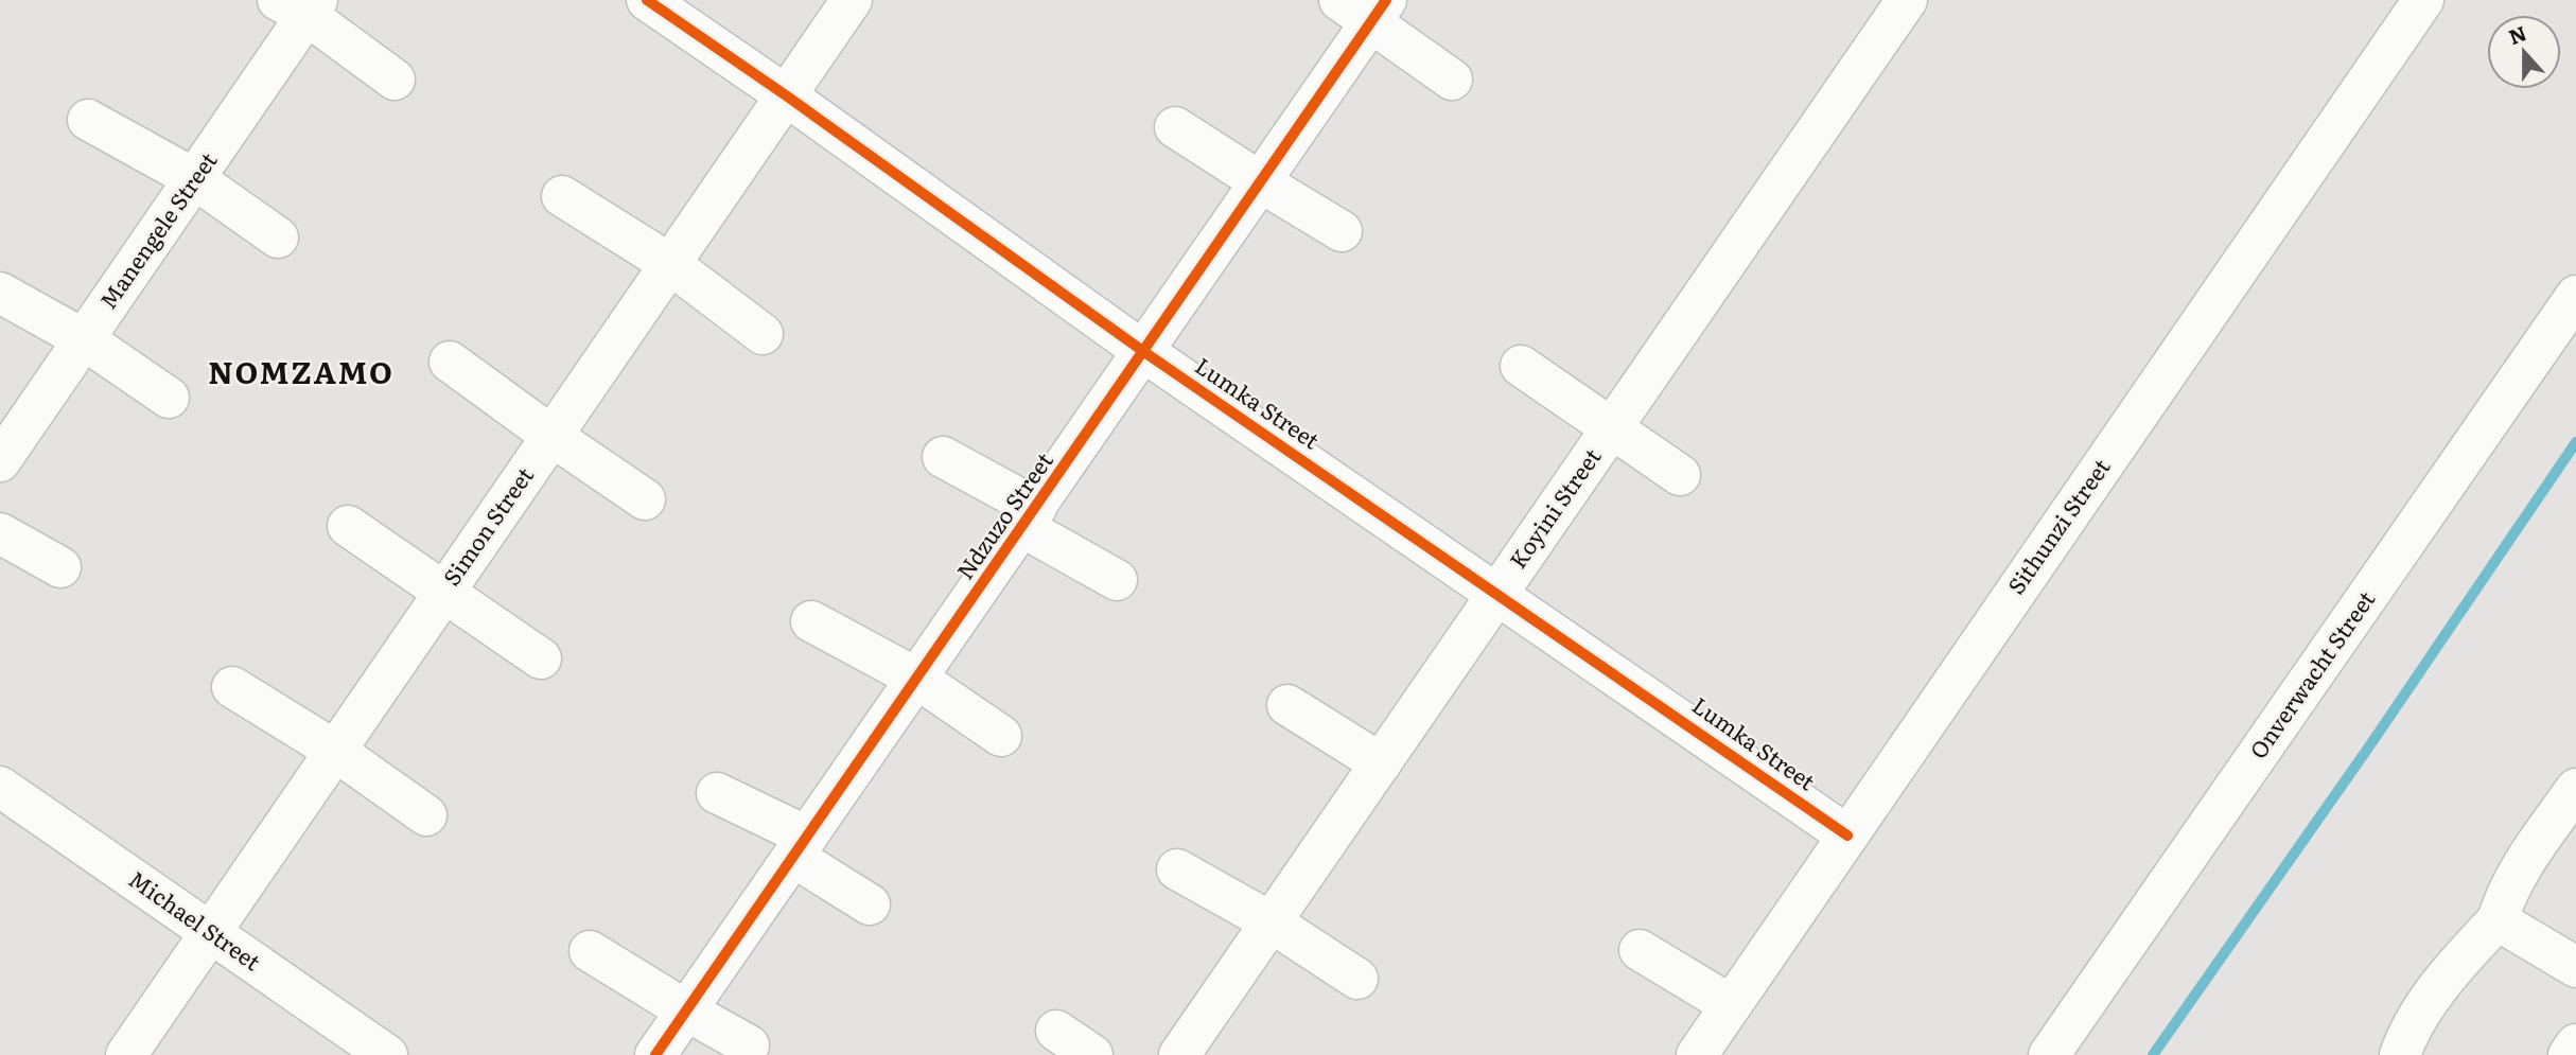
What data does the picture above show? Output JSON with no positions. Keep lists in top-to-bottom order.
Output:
{
  "streets": {
    "street": [
      "Manengele Street",
      "Lumka Street",
      "Koyini Street",
      "Ndzuzo Street",
      "Simon Street",
      "Sithunzi Street",
      "Onverwacht Street",
      "Michael Street"
    ]
  },
  "crossings": [
    ["Lumka Street", "Koyini Street"],
    ["Lumka Street", "Ndzuzo Street"],
    ["Lumka Street", "Simon Street"],
    ["Lumka Street", "Sithunzi Street"],
    ["Simon Street", "Michael Street"]
  ],
  "districts": ["NOMZAMO"],
  "north": "top"
}
